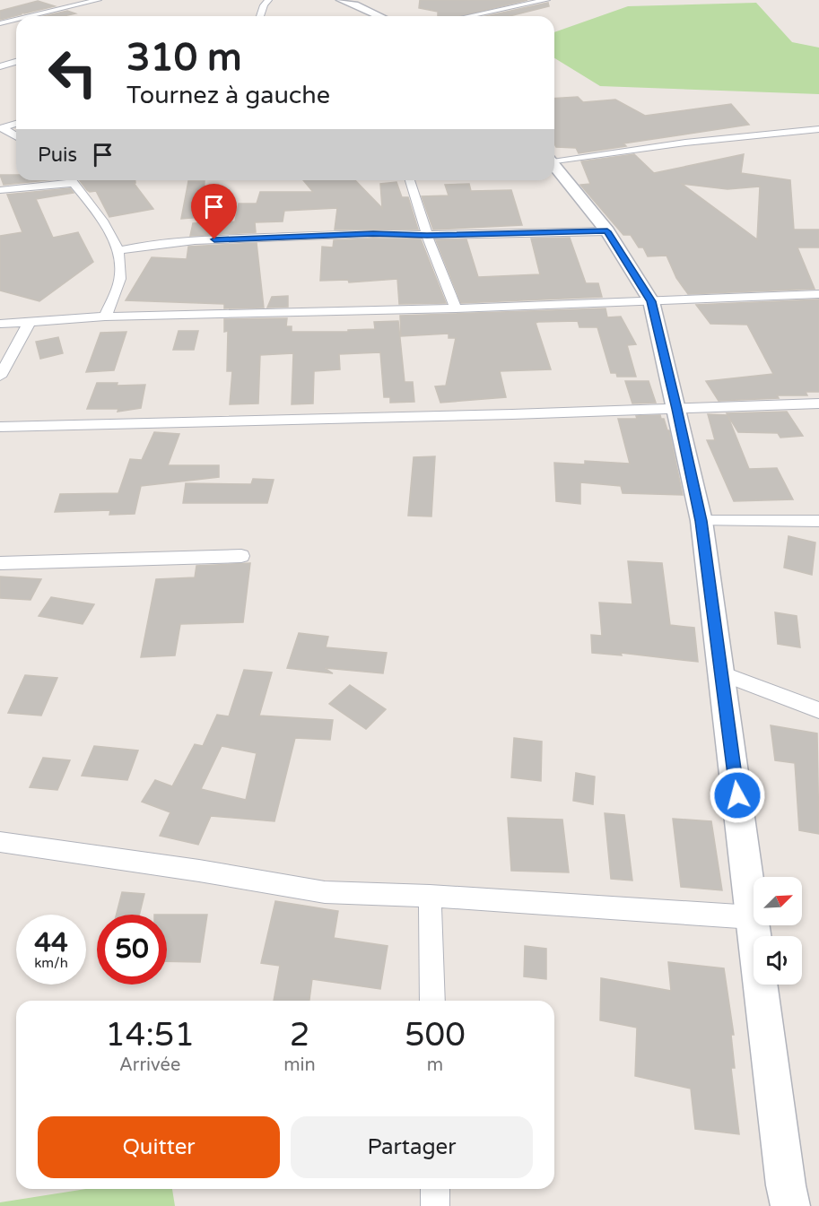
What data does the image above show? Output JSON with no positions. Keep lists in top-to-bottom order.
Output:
{
  "north": "top right",
  "page": {
    "turn": ["310 m", "Tournez à gauche"],
    "then": "Puis",
    "speed": "44 km/h",
    "limit": "50",
    "eta": [
      "14:51",
      "Arrivée",
      "2",
      "min",
      "500",
      "m"
    ],
    "buttons": ["Quitter", "Partager"]
  }
}
